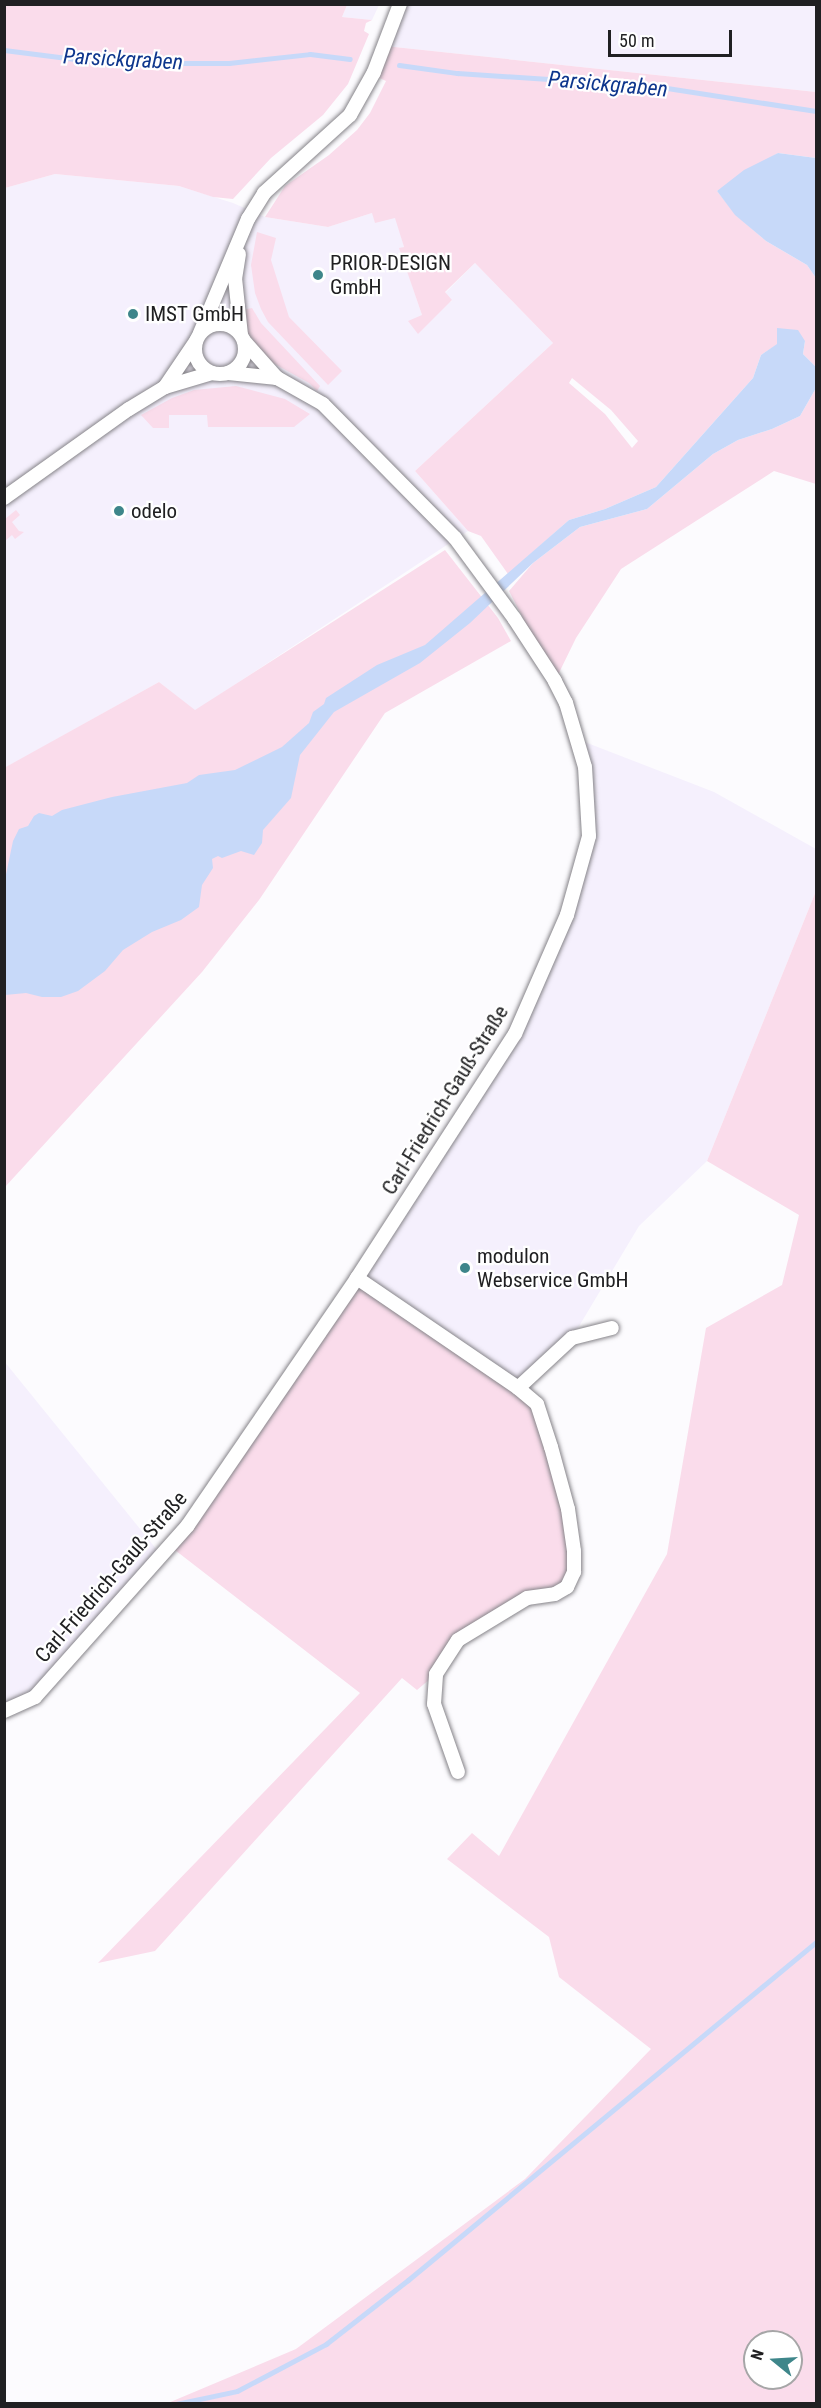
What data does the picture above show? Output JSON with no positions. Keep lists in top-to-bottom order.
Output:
{
  "streets": {
    "street": ["Carl-Friedrich-Gauß-Straße"]
  },
  "water": ["Parsickgraben"],
  "places": [
    "PRIOR-DESIGN GmbH",
    "IMST GmbH",
    "odelo",
    "modulon Webservice GmbH"
  ],
  "scale_bar": "50 m",
  "north": "left"
}
